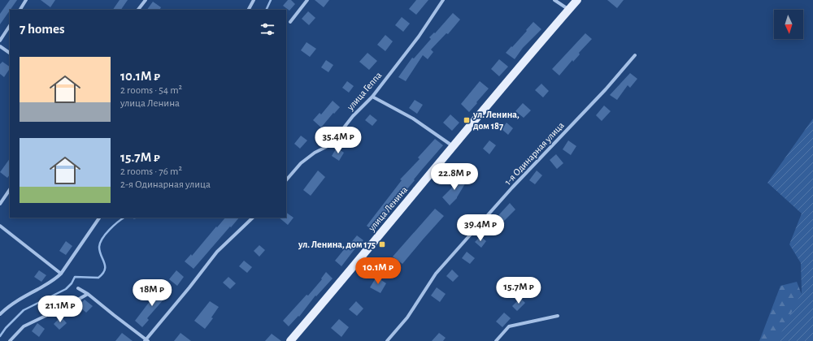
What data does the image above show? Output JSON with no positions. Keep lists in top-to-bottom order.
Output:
{
  "streets": {
    "main road": ["улица Ленина"],
    "street": ["улица Геппа", "1-я Одинарная улица"]
  },
  "places": {
    "transit": ["ул. Ленина, дом 187", "ул. Ленина, дом 175"]
  },
  "north": "bottom",
  "page": {
    "heading": "7 homes",
    "list": [
      {
        "name": "10.1M ₽",
        "note": "2 rooms · 54 m² · улица Ленина"
      },
      {
        "name": "15.7M ₽",
        "note": "2 rooms · 76 m² · 2-я Одинарная улица"
      }
    ],
    "price": [
      "35.4M ₽",
      "22.8M ₽",
      "39.4M ₽",
      "10.1M ₽",
      "15.7M ₽",
      "18M ₽",
      "21.1M ₽"
    ]
  }
}
